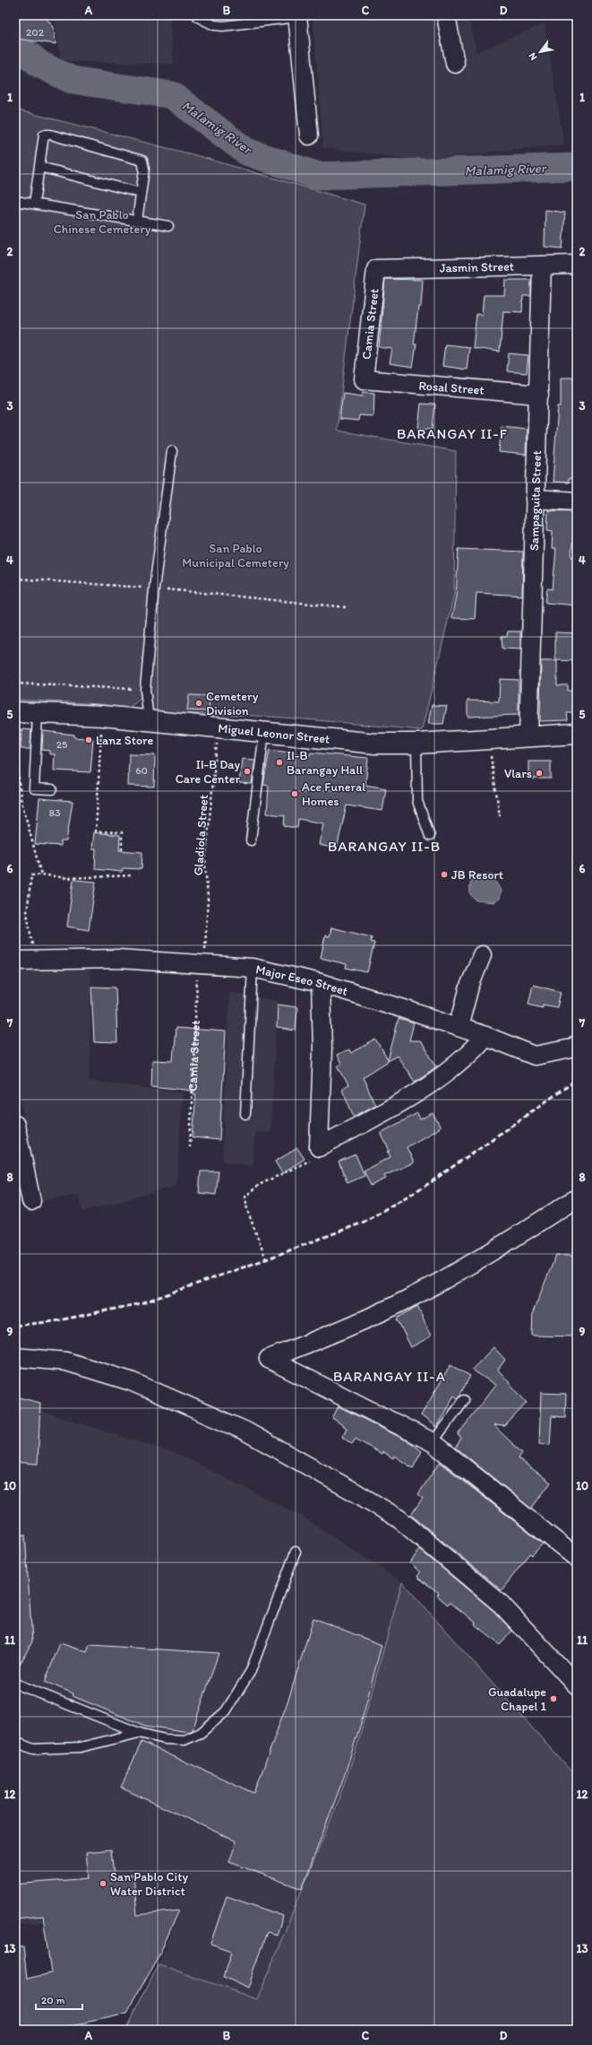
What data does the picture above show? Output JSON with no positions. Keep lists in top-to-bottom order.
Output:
{
  "streets": {
    "street": [
      "Jasmin Street",
      "Camia Street",
      "Rosal Street",
      "Sampaguita Street",
      "Miguel Leonor Street",
      "Major Eseo Street"
    ],
    "path": ["Gladiola Street"]
  },
  "crossings": [
    ["Jasmin Street", "Camia Street"],
    ["Jasmin Street", "Sampaguita Street"],
    ["Camia Street", "Rosal Street"],
    ["Camia Street", "Gladiola Street"],
    ["Camia Street", "Major Eseo Street"],
    ["Rosal Street", "Sampaguita Street"],
    ["Sampaguita Street", "Miguel Leonor Street"],
    ["Miguel Leonor Street", "Gladiola Street"],
    ["Gladiola Street", "Major Eseo Street"]
  ],
  "districts": ["BARANGAY II-F", "BARANGAY II-B", "BARANGAY II-A"],
  "water": ["Malamig River"],
  "parks": ["San Pablo Chinese Cemetery", "San Pablo Municipal Cemetery"],
  "places": [
    "Cemetery Division",
    "Lanz Store",
    "II-B Barangay Hall",
    "II-B Day Care Center",
    "Vlars",
    "Ace Funeral Homes",
    "JB Resort",
    "Guadalupe Chapel 1",
    "San Pablo City Water District"
  ],
  "house_numbers": [
    "202",
    "25",
    "60",
    "83"
  ],
  "scale_bar": "20 m",
  "north": "bottom left",
  "grid": {
    "columns": [
      "A",
      "B",
      "C",
      "D"
    ],
    "rows": [
      "1",
      "2",
      "3",
      "4",
      "5",
      "6",
      "7",
      "8",
      "9",
      "10",
      "11",
      "12",
      "13"
    ]
  }
}
